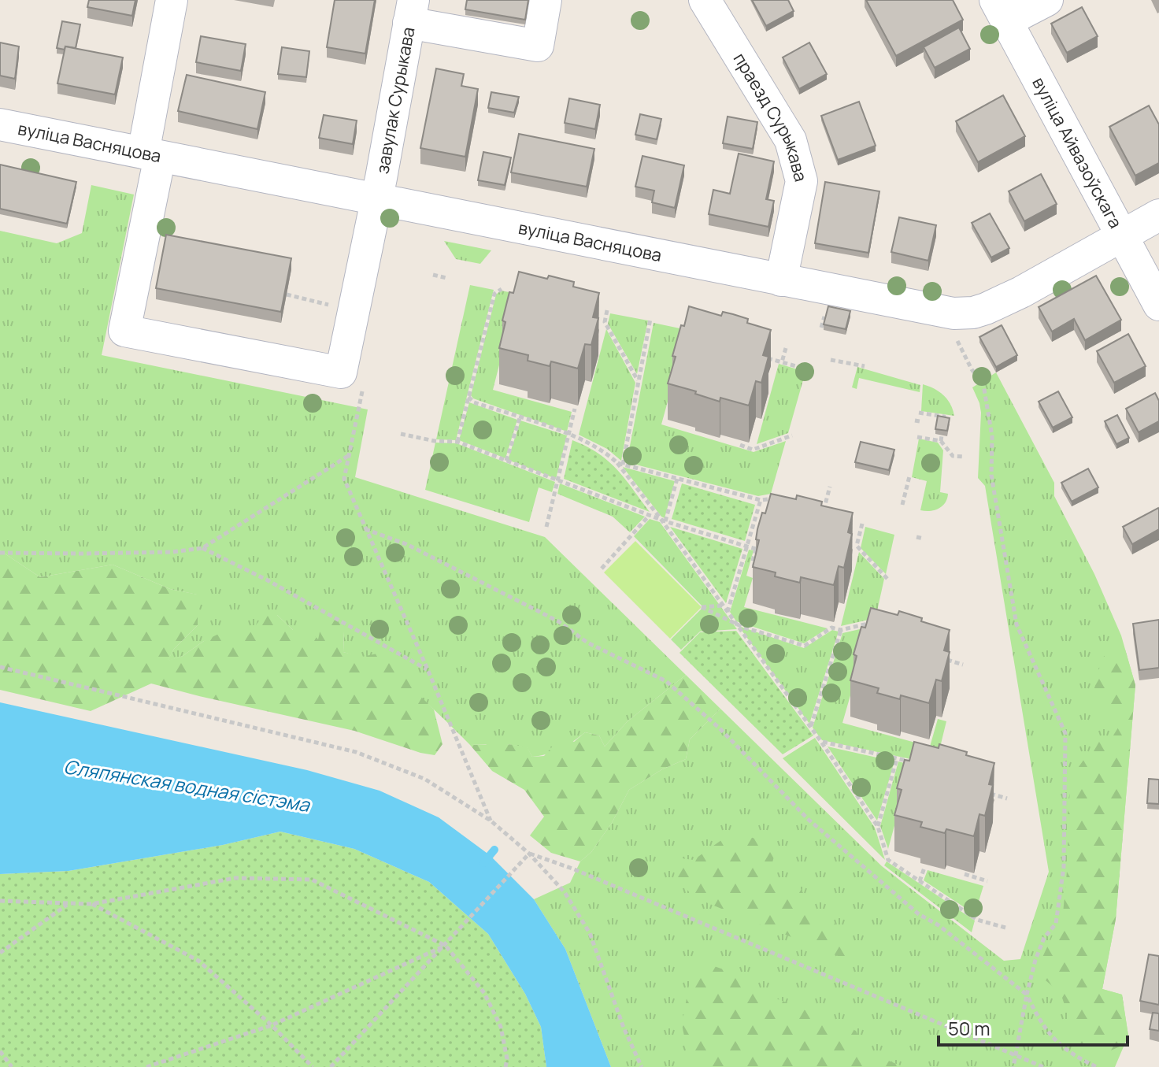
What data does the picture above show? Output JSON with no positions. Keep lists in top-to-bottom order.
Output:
{
  "streets": {
    "street": [
      "завулак Сурыкава",
      "праезд Сурыкава",
      "вуліца Васняцова",
      "вуліца Айвазоўскага"
    ]
  },
  "crossings": [
    ["завулак Сурыкава", "вуліца Васняцова"],
    ["праезд Сурыкава", "вуліца Васняцова"],
    ["вуліца Васняцова", "вуліца Айвазоўскага"]
  ],
  "water": ["Сляпянская водная сістэма"],
  "scale_bar": "50 m"
}
